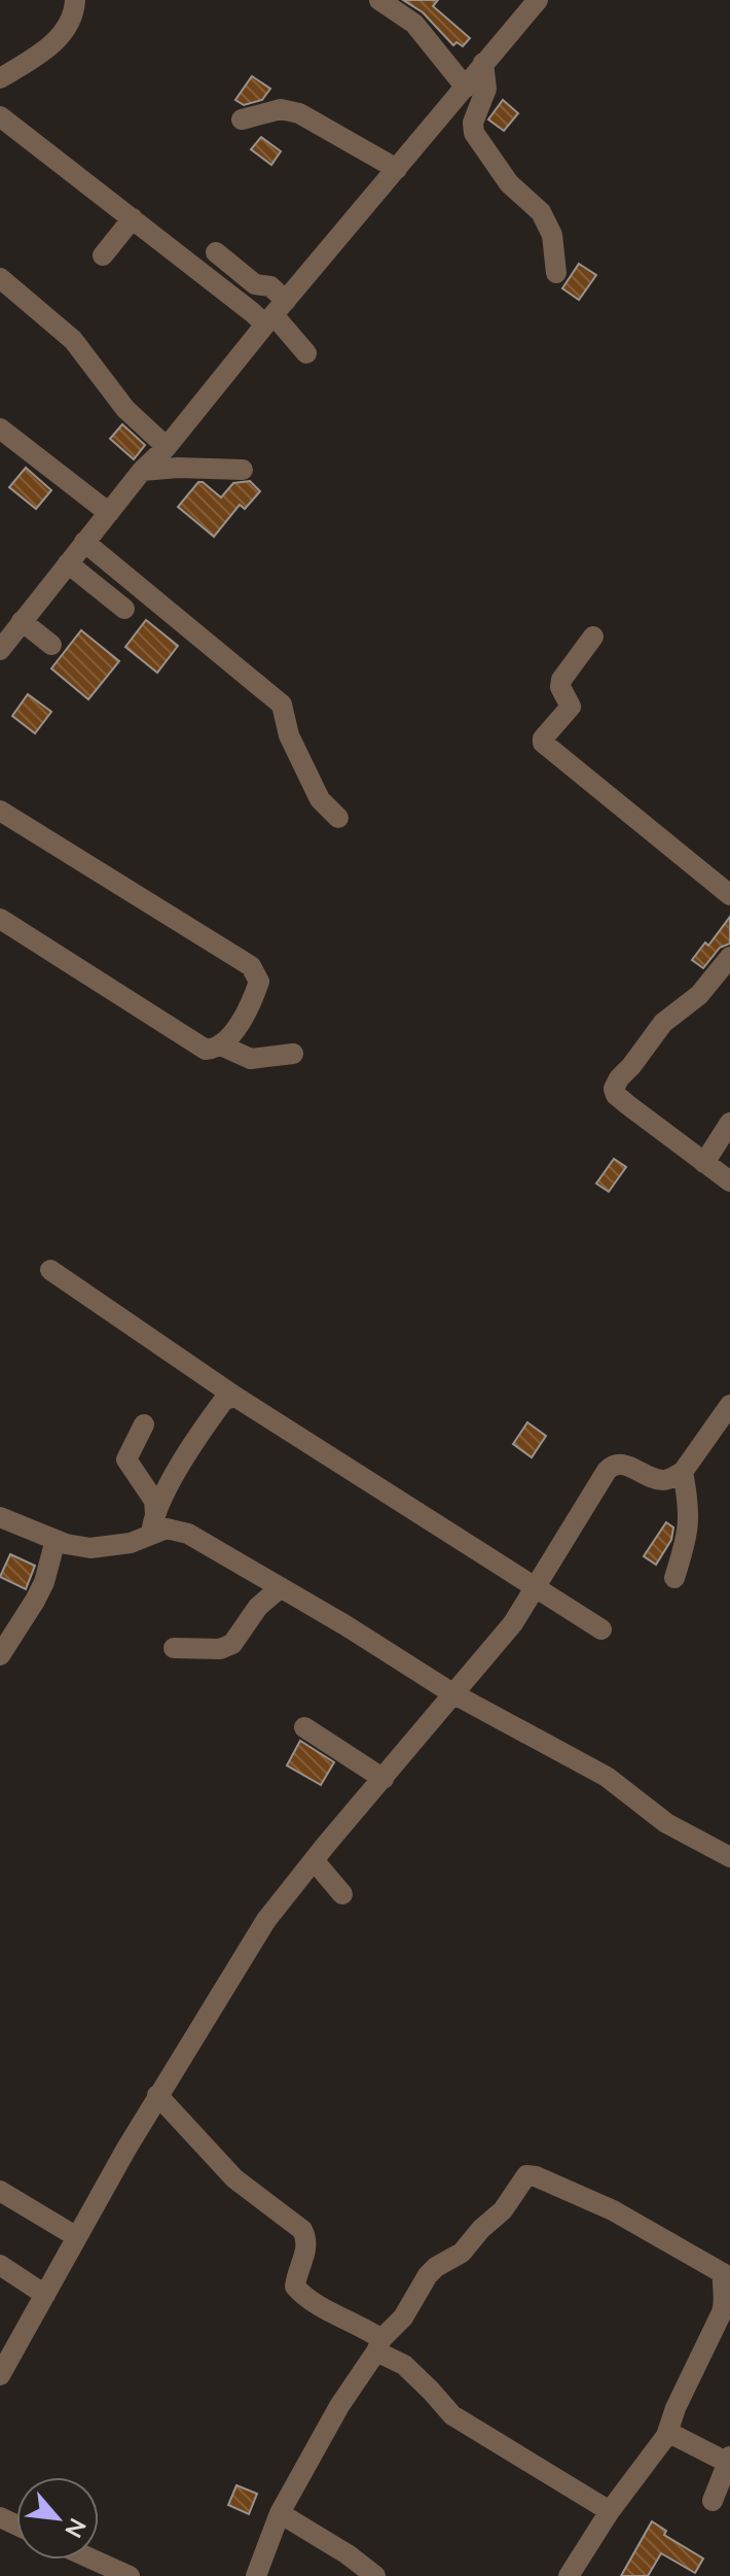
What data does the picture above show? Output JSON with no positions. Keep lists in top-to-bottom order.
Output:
{
  "north": "bottom right"
}
